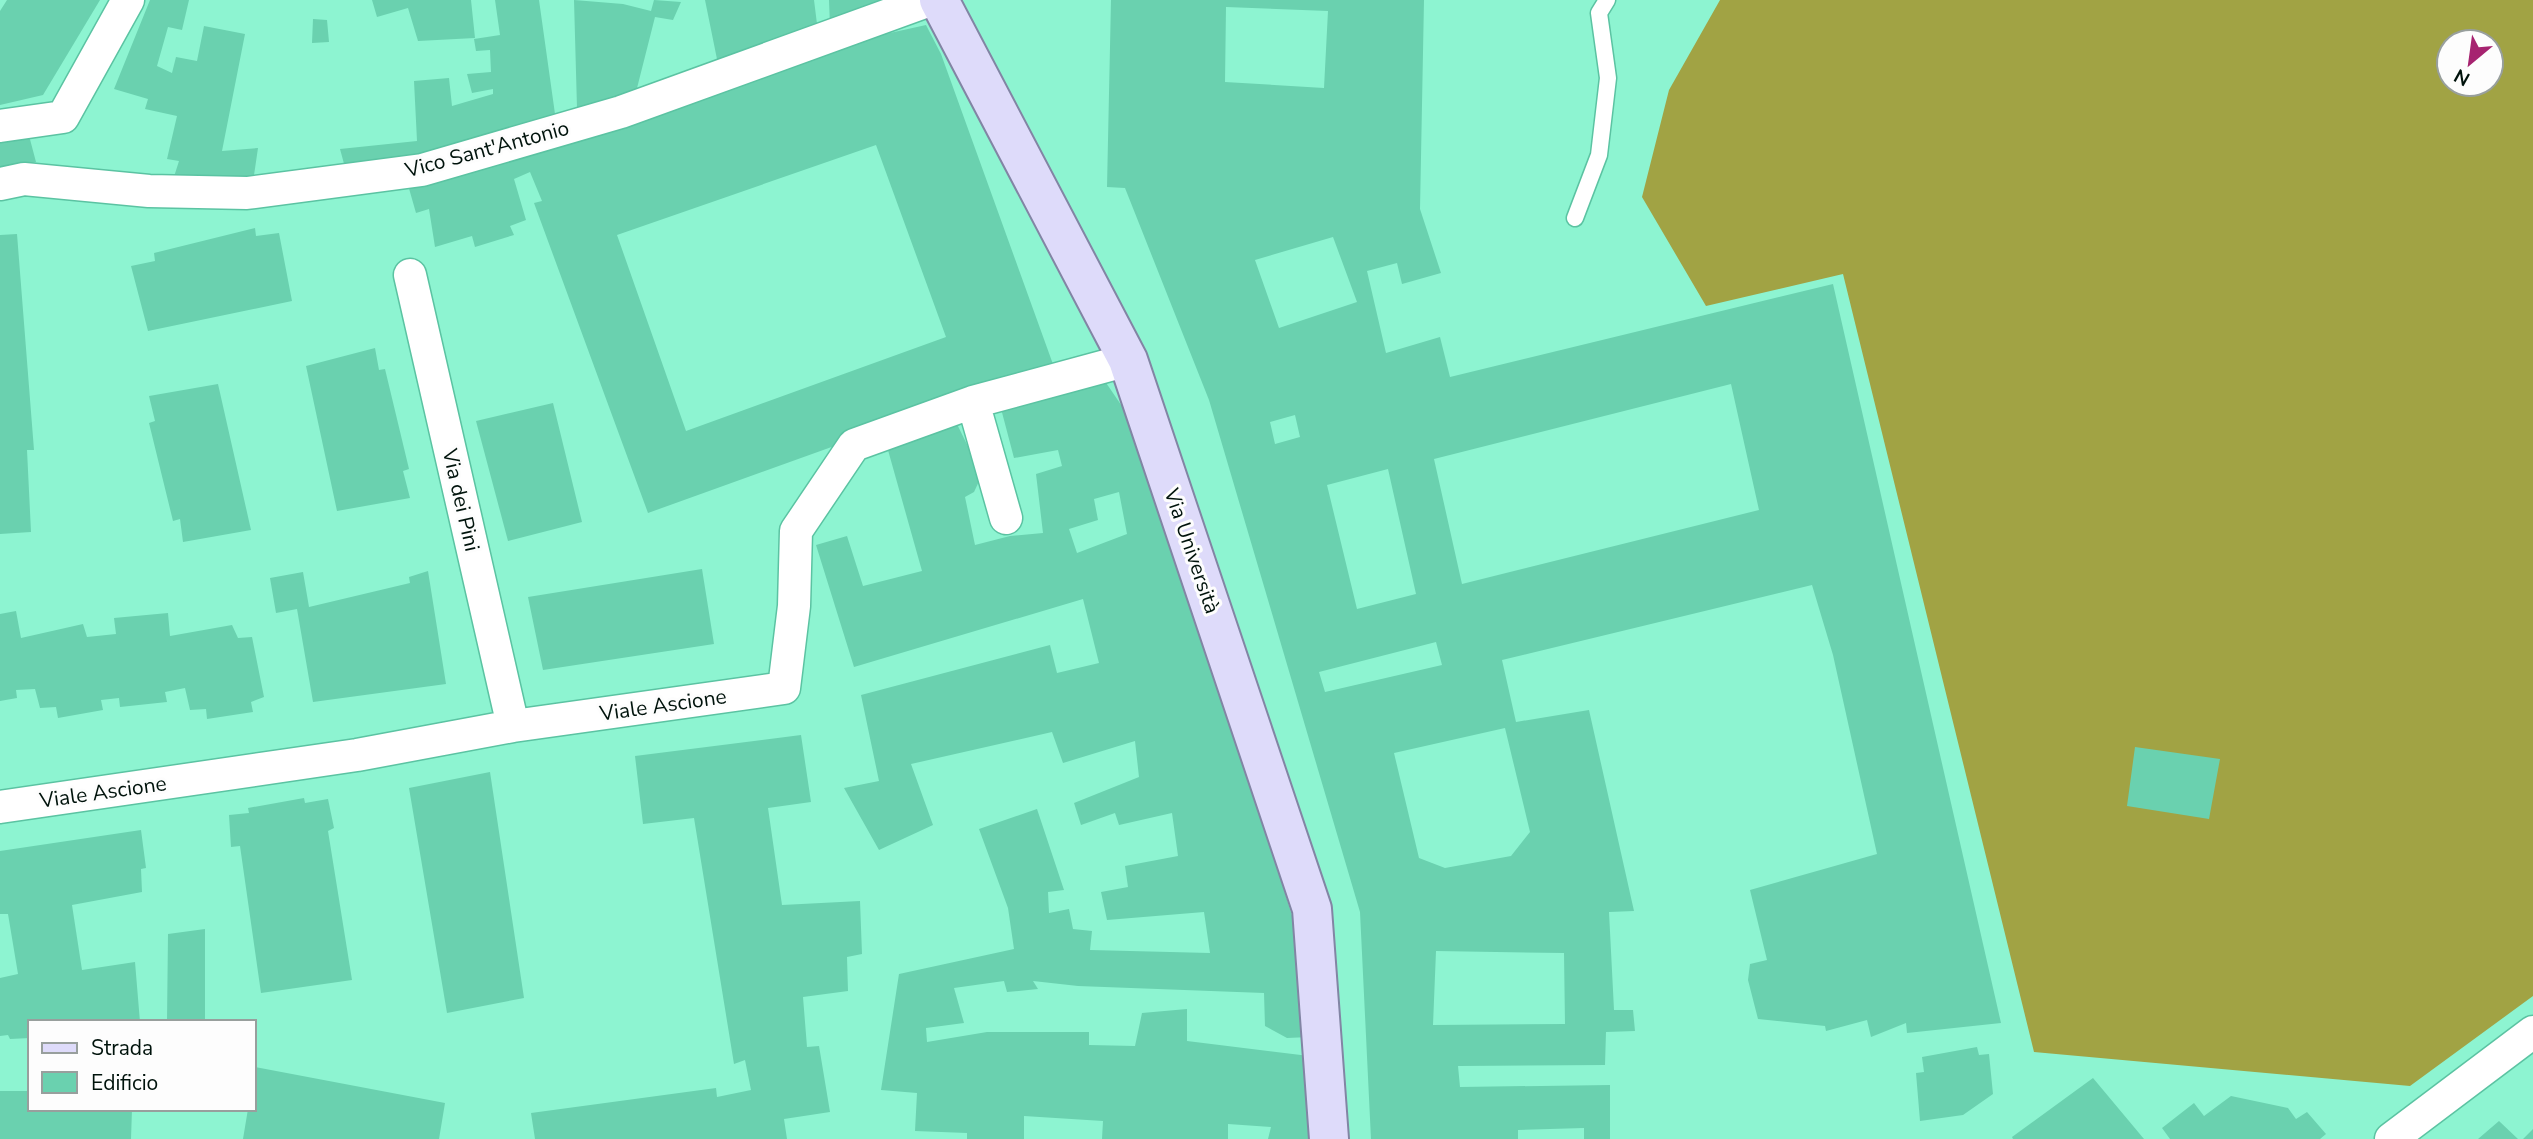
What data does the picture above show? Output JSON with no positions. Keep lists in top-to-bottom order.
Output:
{
  "streets": {
    "main road": ["Via Università"],
    "street": ["Vico Sant'Antonio", "Via dei Pini", "Viale Ascione"]
  },
  "crossings": [
    ["Via dei Pini", "Viale Ascione"],
    ["Via Università", "Viale Ascione"]
  ],
  "legend": ["Strada", "Edificio"],
  "north": "bottom left"
}
